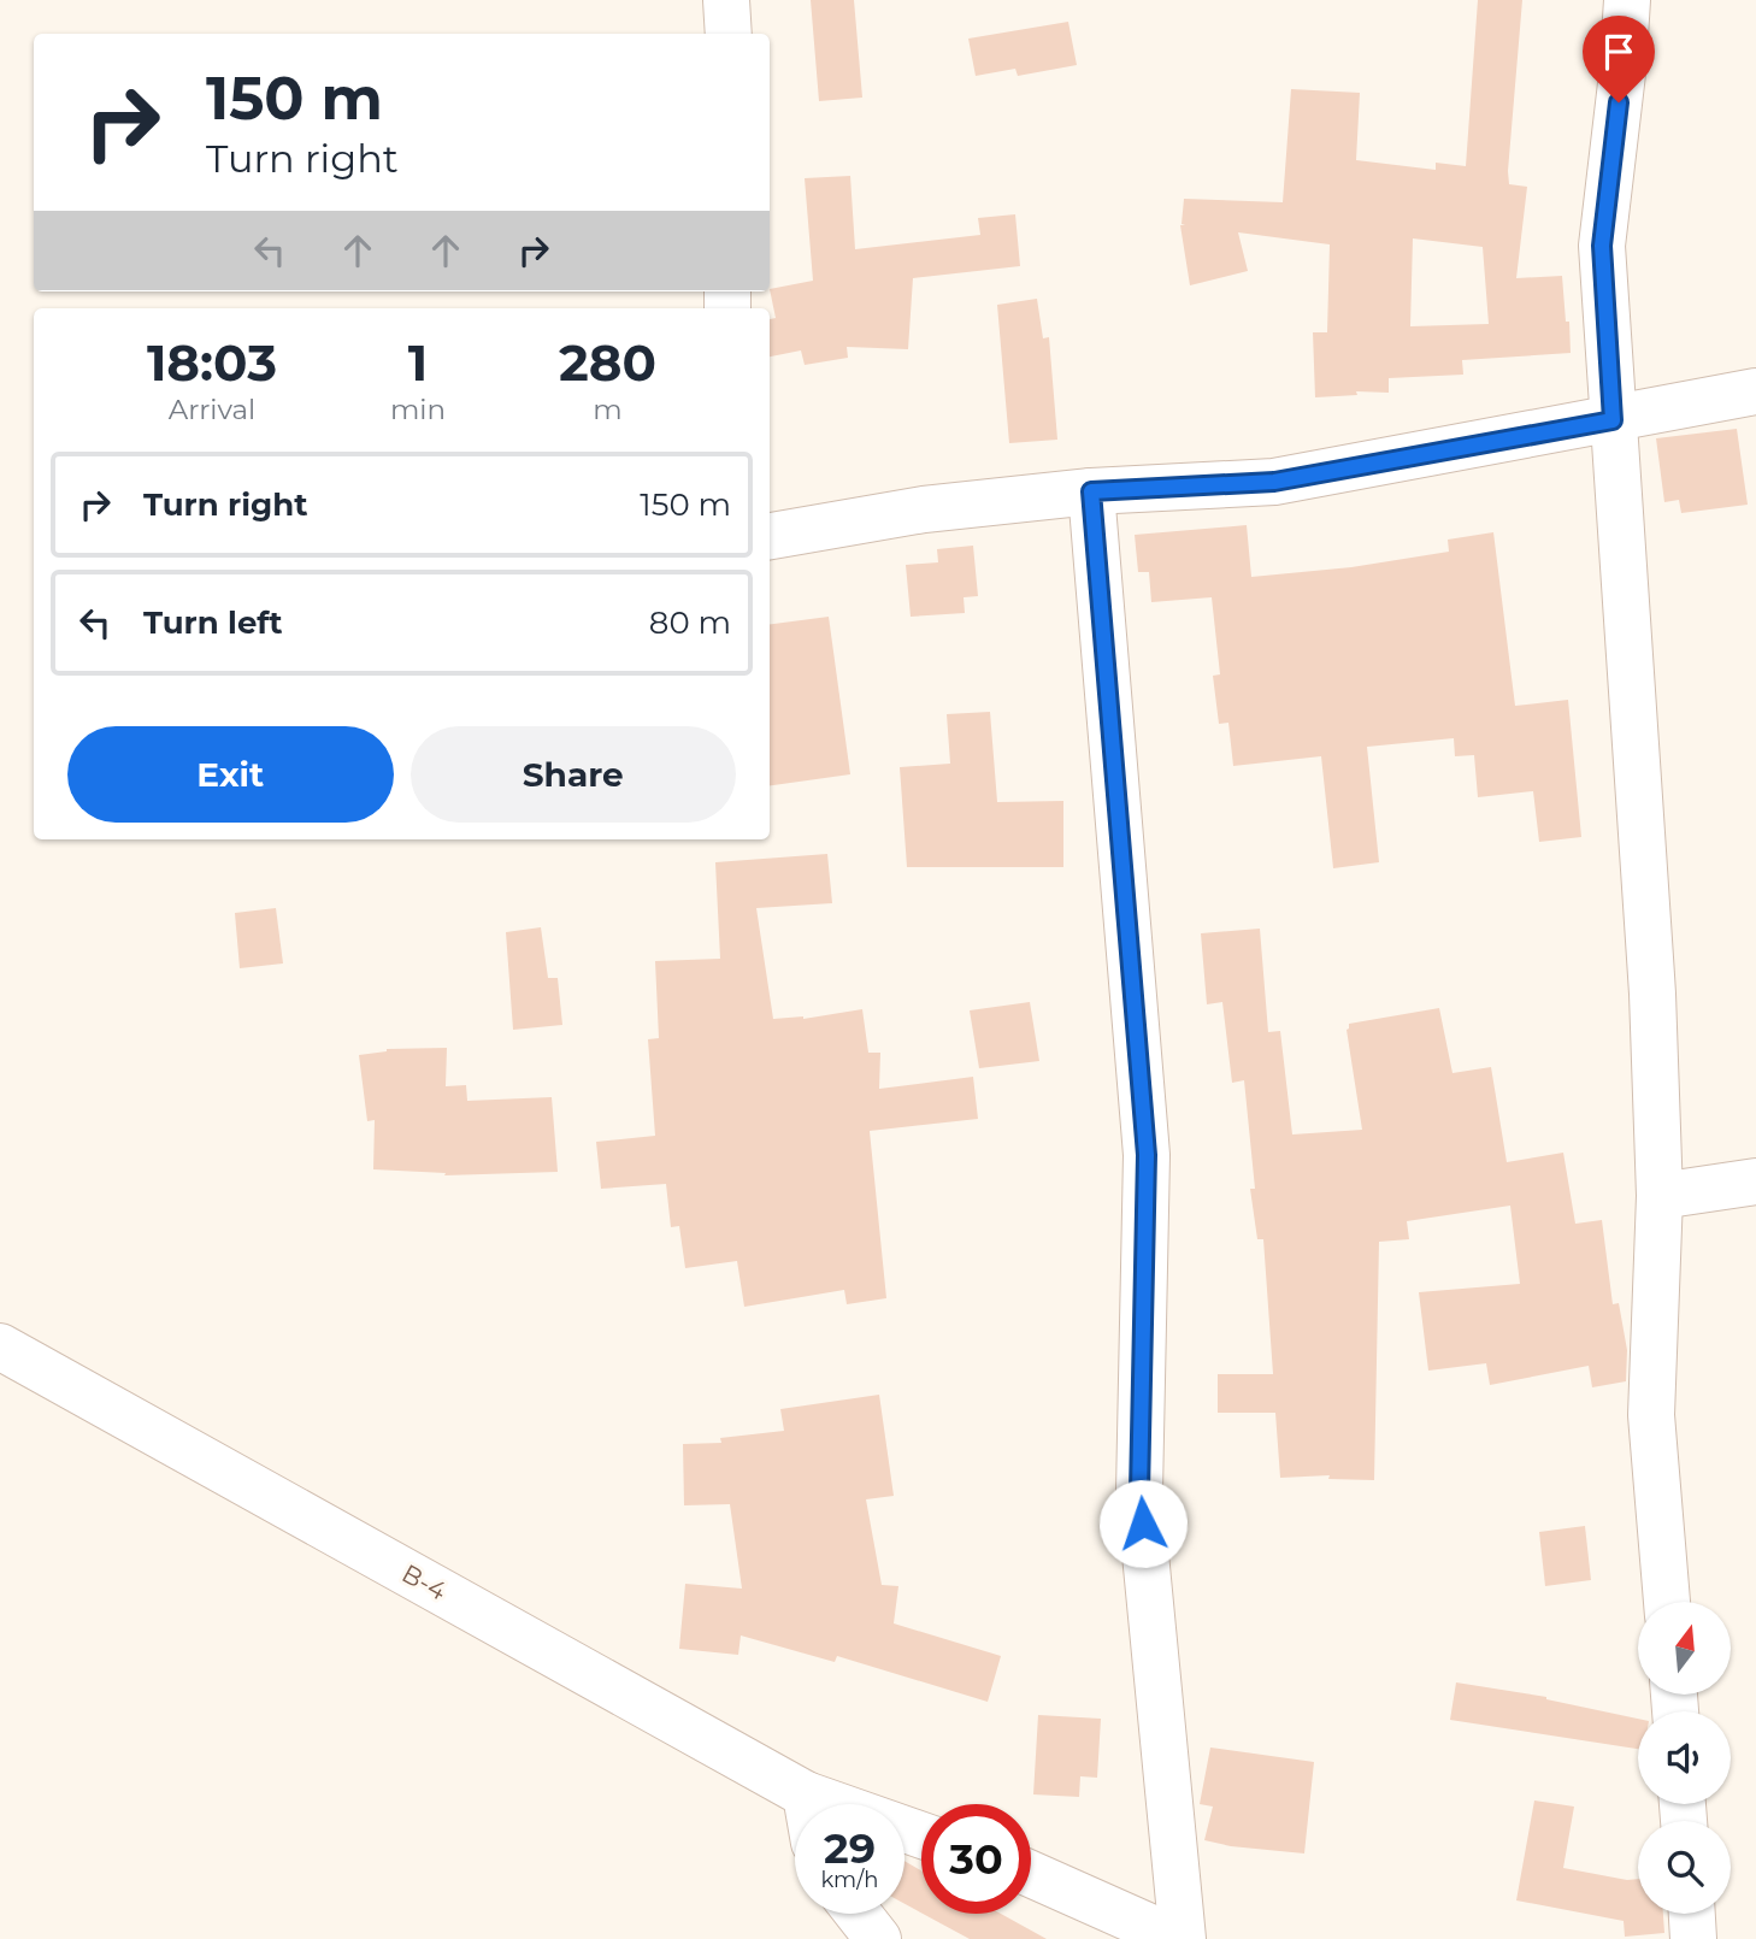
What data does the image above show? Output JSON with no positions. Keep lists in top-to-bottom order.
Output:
{
  "streets": {
    "street": ["B-4"]
  },
  "north": "top",
  "page": {
    "turn": ["150 m", "Turn right"],
    "eta": [
      "18:03",
      "Arrival",
      "1",
      "min",
      "280",
      "m"
    ],
    "list": [
      {
        "name": "Turn right",
        "value": "150 m"
      },
      {
        "name": "Turn left",
        "value": "80 m"
      }
    ],
    "buttons": ["Exit", "Share"],
    "speed": "29 km/h",
    "limit": "30"
  }
}
